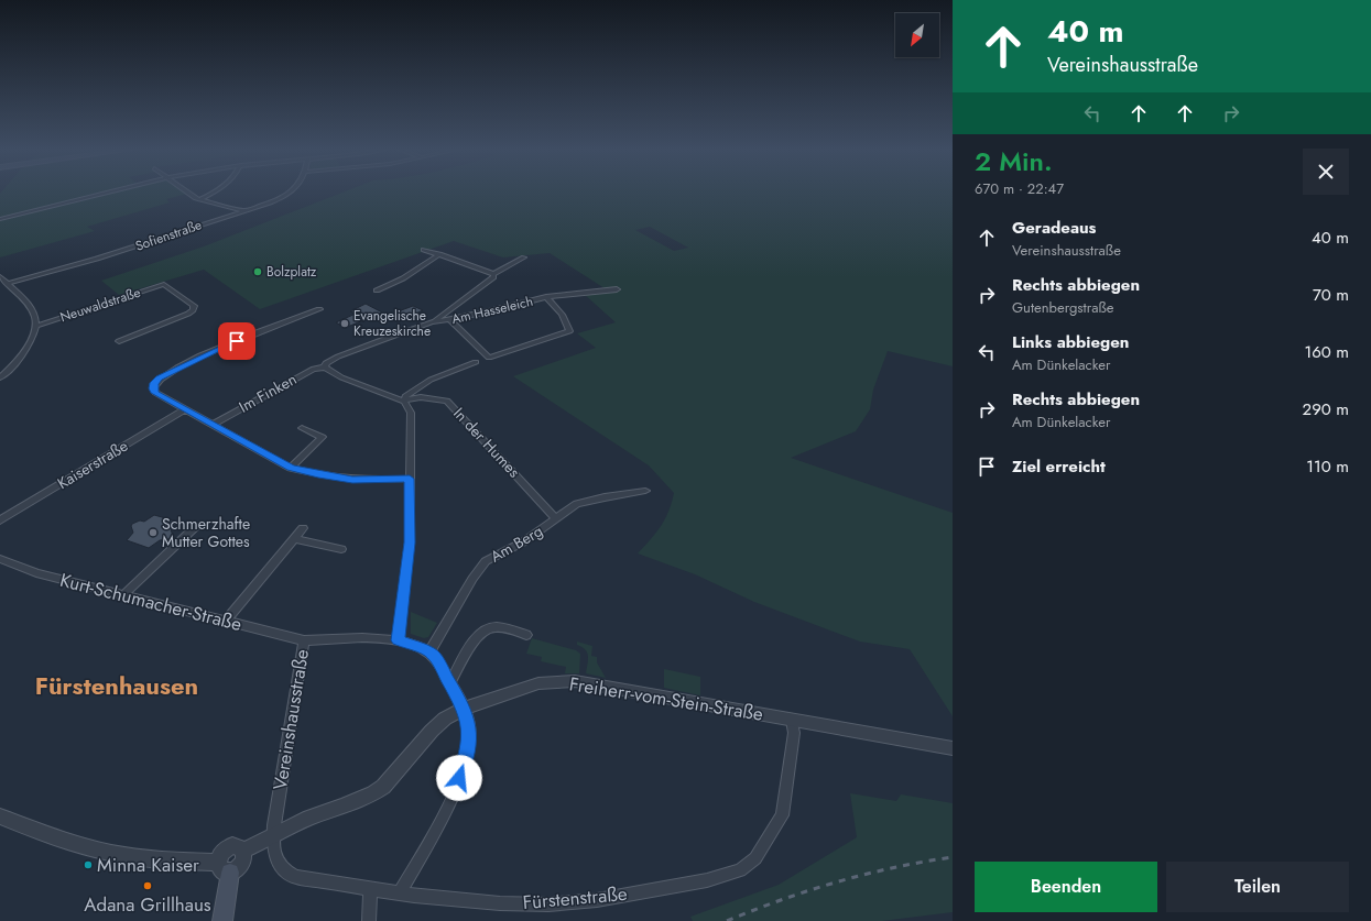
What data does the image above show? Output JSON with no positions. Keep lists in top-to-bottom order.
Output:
{
  "streets": {
    "street": [
      "Sofienstraße",
      "Neuwaldstraße",
      "Am Hasseleich",
      "Im Finken",
      "In der Humes",
      "Kaiserstraße",
      "Am Berg",
      "Kurt-Schumacher-Straße",
      "Freiherr-vom-Stein-Straße",
      "Vereinshausstraße",
      "Fürstenstraße"
    ]
  },
  "crossings": [
    ["Am Hasseleich", "Im Finken"],
    ["In der Humes", "Am Berg"],
    ["Am Berg", "Vereinshausstraße"],
    ["Kurt-Schumacher-Straße", "Vereinshausstraße"],
    ["Freiherr-vom-Stein-Straße", "Vereinshausstraße"],
    ["Freiherr-vom-Stein-Straße", "Fürstenstraße"],
    ["Vereinshausstraße", "Fürstenstraße"]
  ],
  "districts": ["Fürstenhausen"],
  "places": [
    "Bolzplatz",
    "Evangelische Kreuzeskirche",
    "Schmerzhafte Mutter Gottes",
    "Minna Kaiser",
    "Adana Grillhaus"
  ],
  "north": "bottom left",
  "page": {
    "turn": ["40 m", "Vereinshausstraße"],
    "heading": ["2 Min.", "670 m · 22:47"],
    "list": [
      {
        "name": "Geradeaus",
        "note": "Vereinshausstraße",
        "value": "40 m"
      },
      {
        "name": "Rechts abbiegen",
        "note": "Gutenbergstraße",
        "value": "70 m"
      },
      {
        "name": "Links abbiegen",
        "note": "Am Dünkelacker",
        "value": "160 m"
      },
      {
        "name": "Rechts abbiegen",
        "note": "Am Dünkelacker",
        "value": "290 m"
      },
      {
        "name": "Ziel erreicht",
        "value": "110 m"
      }
    ],
    "buttons": ["Beenden", "Teilen"]
  }
}
